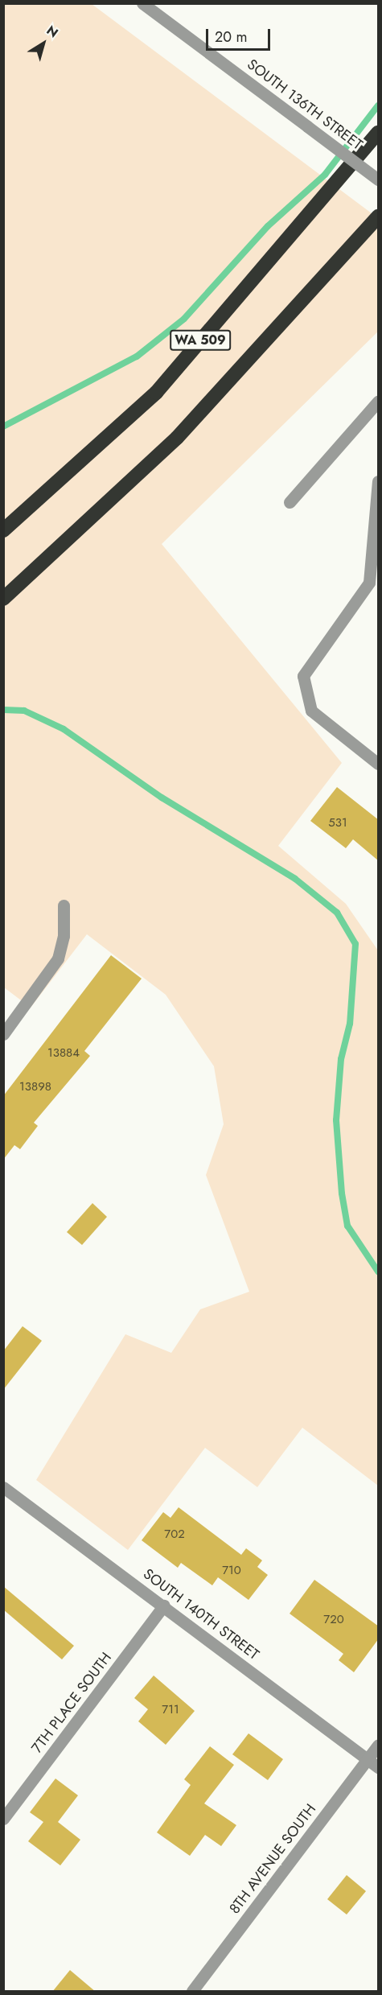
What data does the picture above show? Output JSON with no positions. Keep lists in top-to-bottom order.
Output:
{
  "streets": {
    "highway": ["WA 509"],
    "street": [
      "SOUTH 136TH STREET",
      "SOUTH 140TH STREET",
      "7TH PLACE SOUTH",
      "8TH AVENUE SOUTH"
    ]
  },
  "crossings": [
    ["SOUTH 140TH STREET", "7TH PLACE SOUTH"],
    ["SOUTH 140TH STREET", "8TH AVENUE SOUTH"]
  ],
  "house_numbers": [
    "531",
    "13884",
    "13898",
    "702",
    "710",
    "720",
    "711"
  ],
  "scale_bar": "20 m",
  "north": "top right"
}
